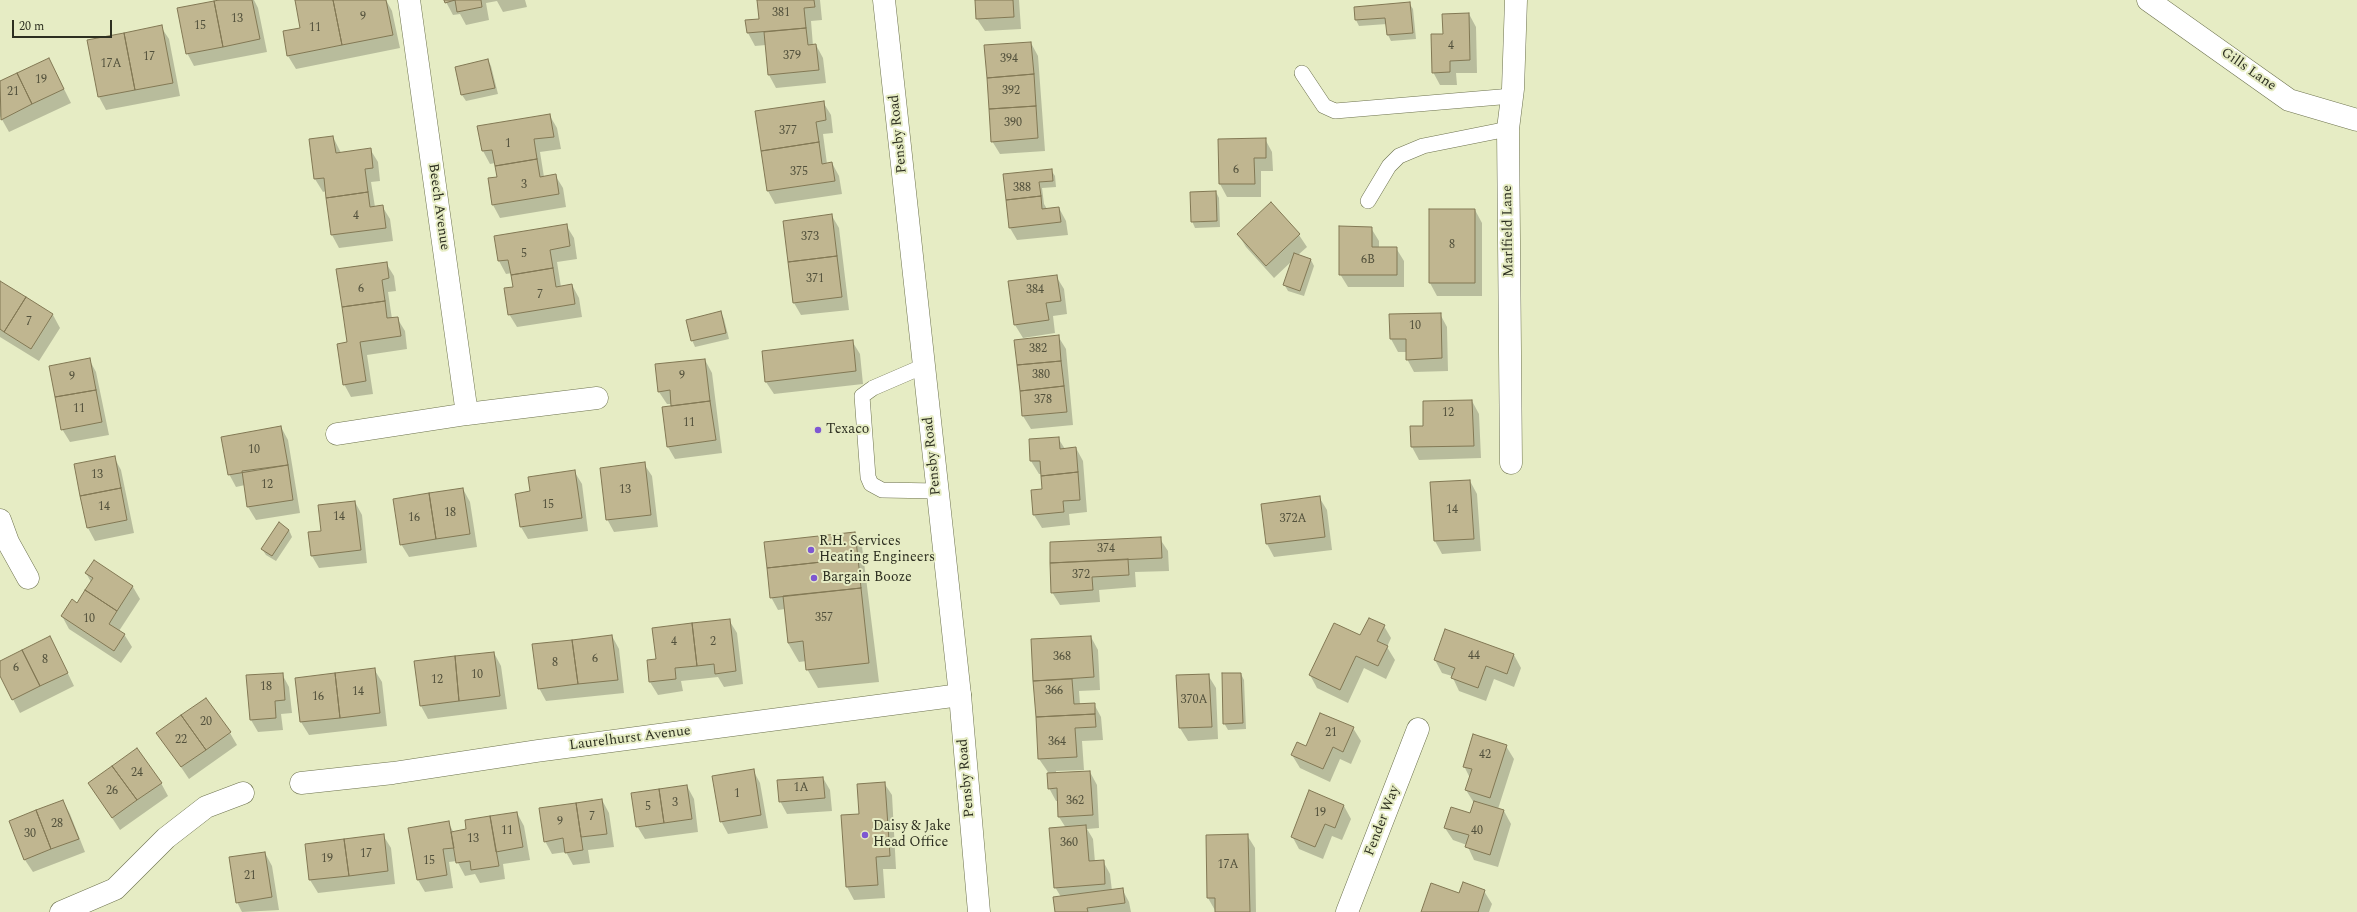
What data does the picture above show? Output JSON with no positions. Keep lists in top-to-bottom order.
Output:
{
  "streets": {
    "street": [
      "Gills Lane",
      "Pensby Road",
      "Beech Avenue",
      "Marlfield Lane",
      "Laurelhurst Avenue",
      "Fender Way"
    ]
  },
  "crossings": [
    ["Pensby Road", "Laurelhurst Avenue"]
  ],
  "places": [
    "Texaco",
    "R.H. Services Heating Engineers",
    "Bargain Booze",
    "Daisy & Jake Head Office"
  ],
  "house_numbers": [
    "381",
    "9",
    "13",
    "15",
    "11",
    "4",
    "379",
    "17",
    "394",
    "17A",
    "19",
    "392",
    "21",
    "390",
    "377",
    "1",
    "6",
    "375",
    "3",
    "388",
    "4",
    "373",
    "8",
    "5",
    "6B",
    "371",
    "6",
    "384",
    "7",
    "7",
    "10",
    "382",
    "380",
    "9",
    "9",
    "378",
    "11",
    "12",
    "11",
    "10",
    "13",
    "12",
    "13",
    "15",
    "14",
    "14",
    "18",
    "14",
    "16",
    "372A",
    "374",
    "372",
    "357",
    "10",
    "4",
    "2",
    "44",
    "368",
    "6",
    "8",
    "8",
    "6",
    "10",
    "12",
    "18",
    "366",
    "14",
    "16",
    "370A",
    "20",
    "21",
    "22",
    "364",
    "42",
    "24",
    "1A",
    "26",
    "1",
    "362",
    "3",
    "5",
    "19",
    "7",
    "9",
    "28",
    "11",
    "40",
    "30",
    "13",
    "360",
    "17",
    "19",
    "15",
    "17A",
    "21"
  ],
  "scale_bar": "20 m"
}
